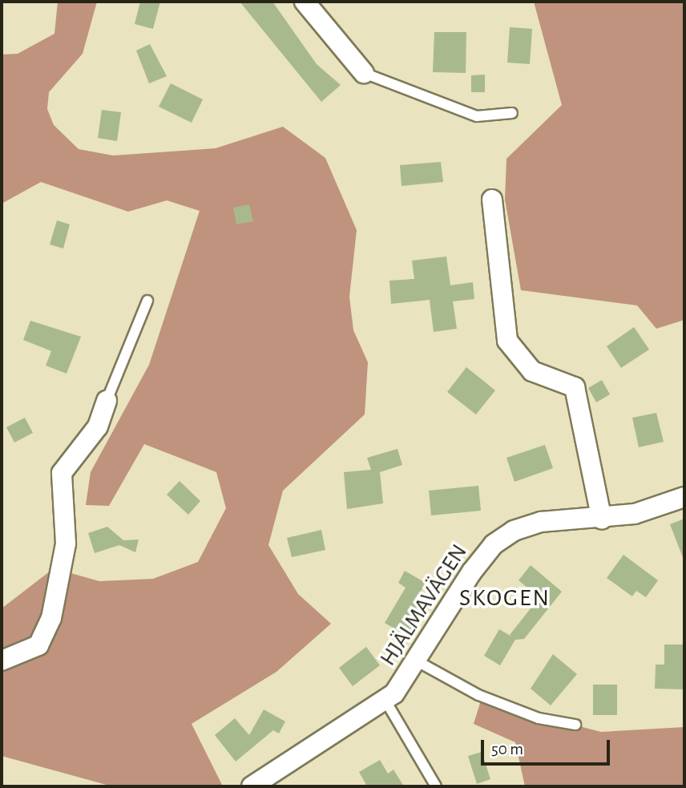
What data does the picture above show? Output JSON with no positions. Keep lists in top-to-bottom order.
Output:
{
  "streets": {
    "street": ["HJÄLMAVÄGEN"]
  },
  "districts": ["SKOGEN"],
  "scale_bar": "50 m"
}
